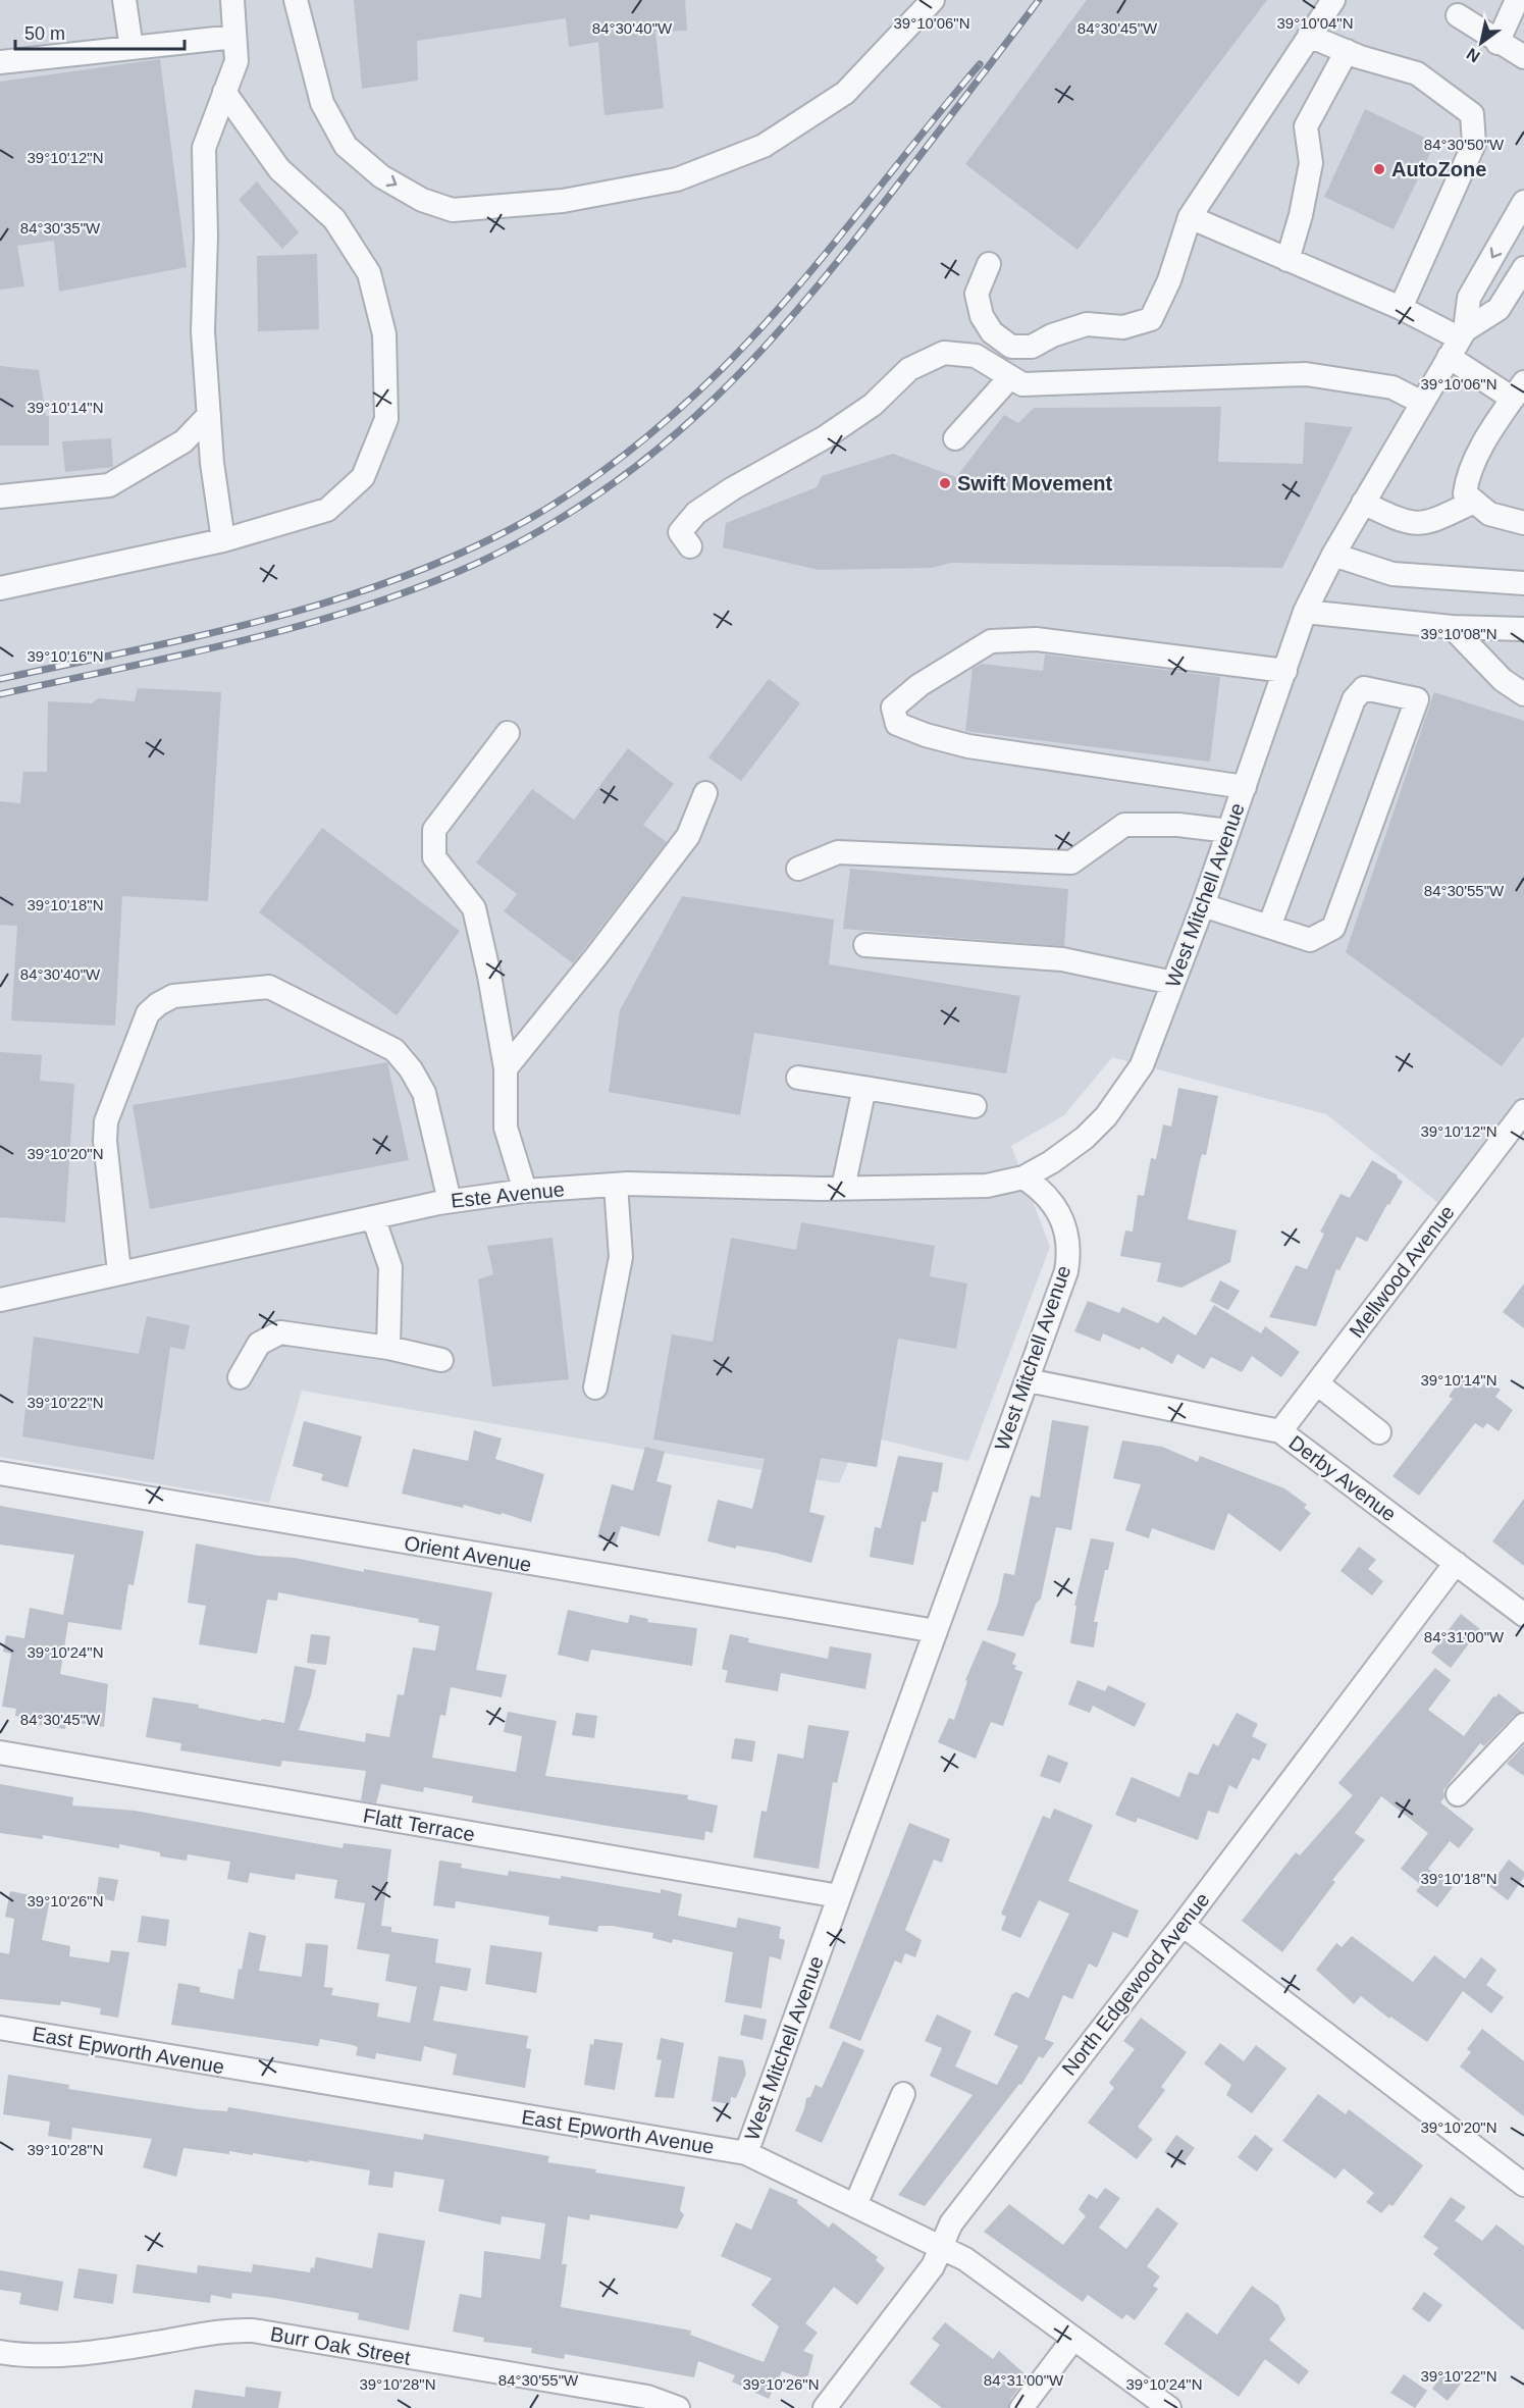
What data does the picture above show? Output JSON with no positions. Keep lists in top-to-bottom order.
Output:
{
  "streets": {
    "street": [
      "West Mitchell Avenue",
      "Este Avenue",
      "Mellwood Avenue",
      "Derby Avenue",
      "Orient Avenue",
      "Flatt Terrace",
      "North Edgewood Avenue",
      "East Epworth Avenue",
      "Burr Oak Street"
    ]
  },
  "crossings": [
    ["West Mitchell Avenue", "Este Avenue"],
    ["West Mitchell Avenue", "Derby Avenue"],
    ["West Mitchell Avenue", "Orient Avenue"],
    ["West Mitchell Avenue", "Flatt Terrace"],
    ["West Mitchell Avenue", "East Epworth Avenue"],
    ["Mellwood Avenue", "Derby Avenue"],
    ["Derby Avenue", "North Edgewood Avenue"],
    ["North Edgewood Avenue", "East Epworth Avenue"]
  ],
  "places": ["AutoZone", "Swift Movement"],
  "scale_bar": "50 m",
  "north": "bottom left",
  "coordinates": [
    "39°10'06\"N",
    "39°10'04\"N",
    "84°30'45\"W",
    "84°30'40\"W",
    "84°30'50\"W",
    "39°10'12\"N",
    "84°30'35\"W",
    "39°10'14\"N",
    "39°10'08\"N",
    "39°10'16\"N",
    "84°30'55\"W",
    "39°10'18\"N",
    "39°10'20\"N",
    "39°10'22\"N",
    "84°31'00\"W",
    "39°10'24\"N",
    "39°10'26\"N",
    "39°10'28\"N"
  ]
}
